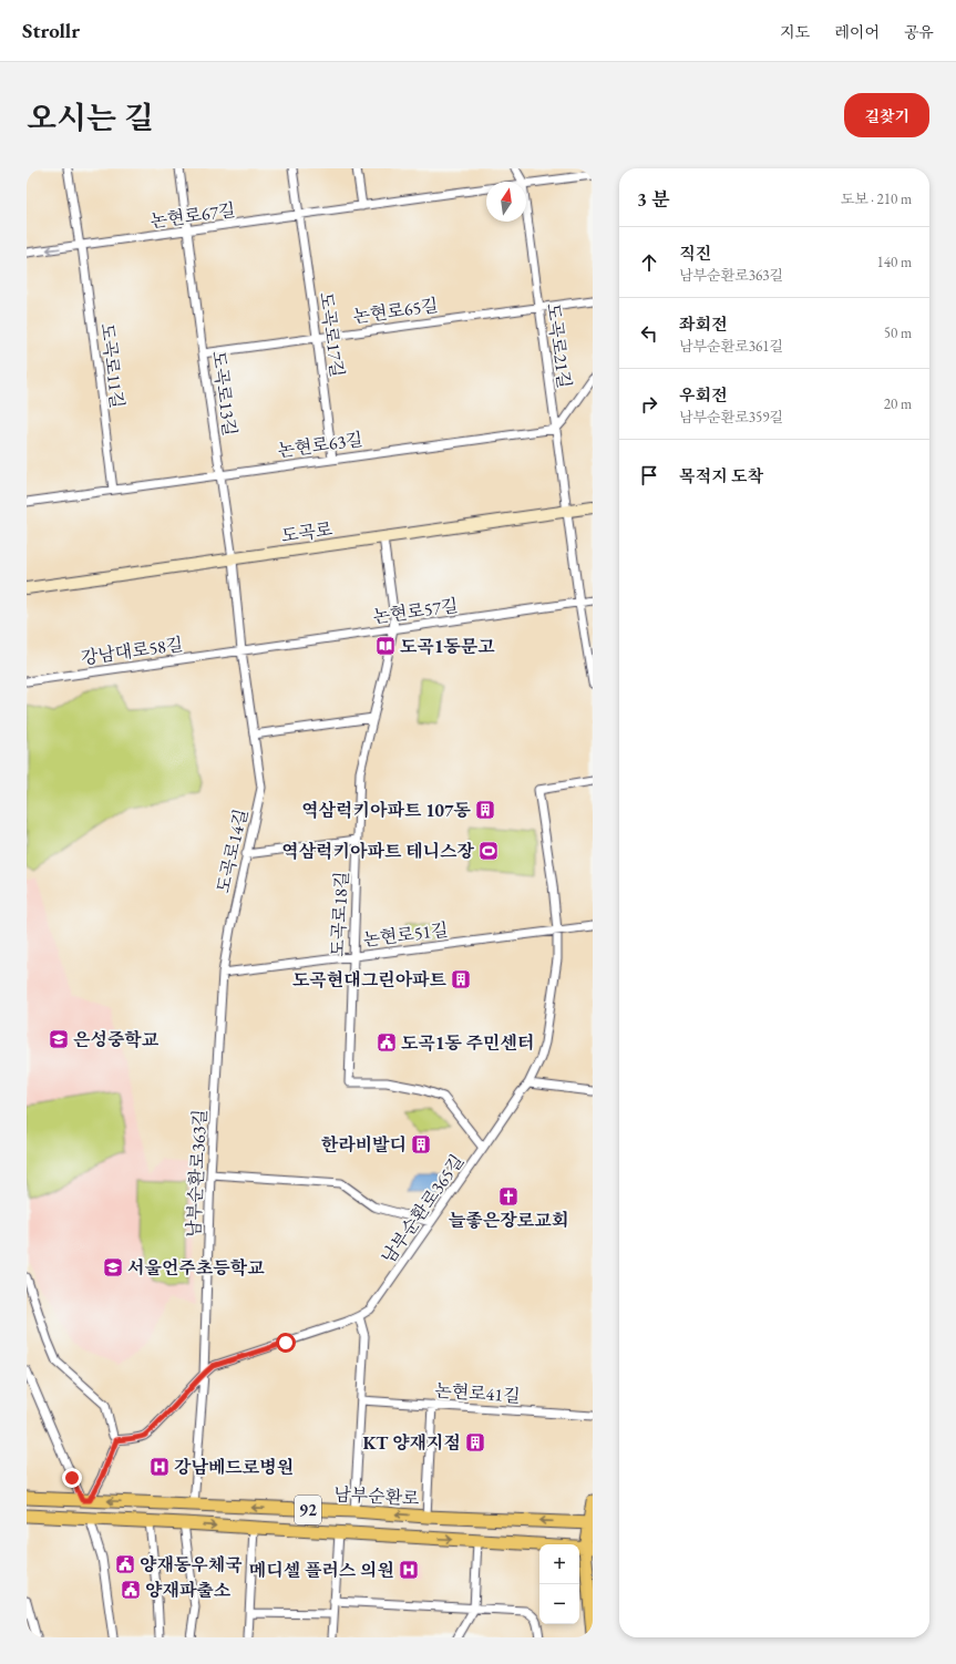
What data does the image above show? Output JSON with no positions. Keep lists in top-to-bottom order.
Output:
{
  "streets": {
    "main road": ["도곡로", "남부순환로", "92"],
    "street": [
      "논현로67길",
      "논현로65길",
      "도곡로17길",
      "도곡로21길",
      "도곡로11길",
      "도곡로13길",
      "논현로63길",
      "논현로57길",
      "강남대로58길",
      "도곡로14길",
      "도곡로18길",
      "논현로51길",
      "남부순환로363길",
      "남부순환로365길",
      "논현로41길"
    ]
  },
  "crossings": [
    ["논현로67길", "도곡로17길"],
    ["논현로67길", "도곡로11길"],
    ["논현로67길", "도곡로13길"],
    ["논현로65길", "도곡로17길"],
    ["논현로65길", "도곡로21길"],
    ["논현로65길", "도곡로13길"],
    ["도곡로17길", "논현로63길"],
    ["도곡로21길", "논현로63길"],
    ["도곡로21길", "도곡로"],
    ["도곡로21길", "논현로57길"],
    ["도곡로11길", "논현로63길"],
    ["도곡로13길", "논현로63길"],
    ["도곡로13길", "도곡로"],
    ["도곡로13길", "도곡로14길"],
    ["도곡로", "도곡로14길"],
    ["도곡로", "도곡로18길"],
    ["논현로57길", "강남대로58길"],
    ["논현로57길", "도곡로14길"],
    ["논현로57길", "도곡로18길"],
    ["강남대로58길", "도곡로14길"],
    ["도곡로14길", "논현로51길"],
    ["도곡로14길", "남부순환로363길"],
    ["도곡로18길", "논현로51길"],
    ["도곡로18길", "남부순환로365길"],
    ["논현로51길", "남부순환로363길"],
    ["논현로51길", "남부순환로365길"],
    ["남부순환로363길", "남부순환로"]
  ],
  "places": {
    "library": ["도곡1동문고"],
    "building": [
      "역삼럭키아파트 107동",
      "도곡현대그린아파트",
      "한라비발디",
      "KT 양재지점"
    ],
    "sports": ["역삼럭키아파트 테니스장"],
    "school or university": ["은성중학교", "서울언주초등학교"],
    "public building": ["도곡1동 주민센터", "양재동우체국", "양재파출소"],
    "church": ["늘좋은장로교회"],
    "hospital": ["강남베드로병원", "메디셀 플러스 의원"]
  },
  "north": "top",
  "page": {
    "header": "Strollr",
    "nav": ["지도", "레이어", "공유"],
    "title": "오시는 길",
    "buttons": "길찾기",
    "heading": ["3 분", "도보 · 210 m"],
    "list": [
      ["직진", "남부순환로363길", "140 m"],
      ["좌회전", "남부순환로361길", "50 m"],
      ["우회전", "남부순환로359길", "20 m"],
      "목적지 도착"
    ],
    "map_buttons": ["+", "−"]
  }
}
